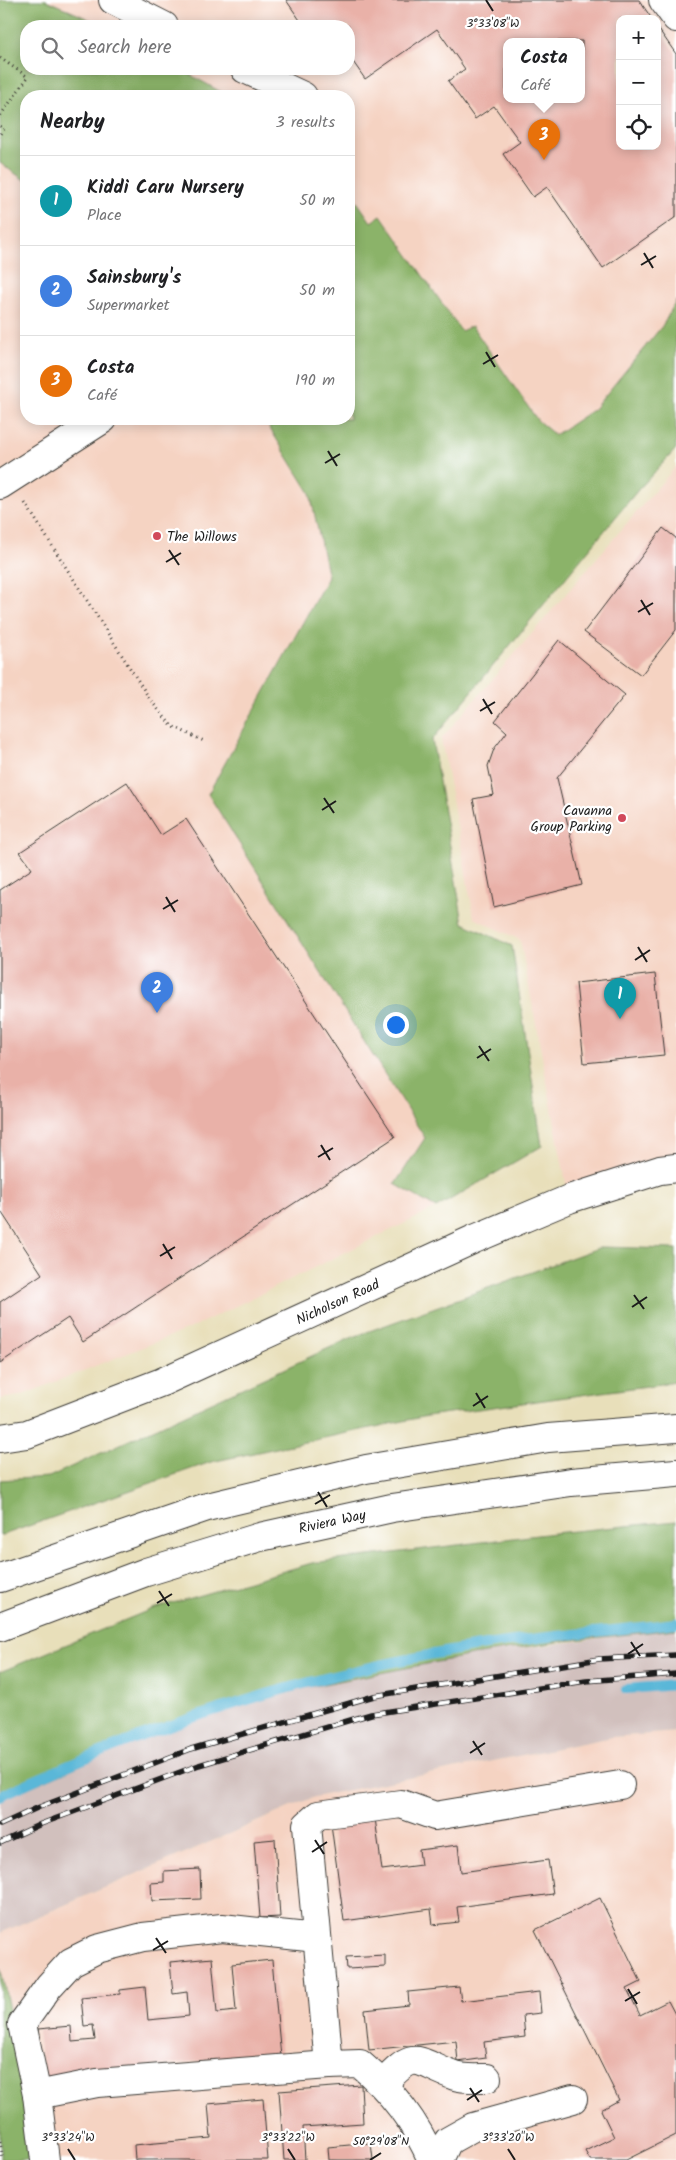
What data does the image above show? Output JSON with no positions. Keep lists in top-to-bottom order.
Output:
{
  "streets": {
    "main road": ["Nicholson Road", "Riviera Way"]
  },
  "places": ["The Willows", "Cavanna Group Parking"],
  "page": {
    "map_buttons": ["+", "−"],
    "search": "Search here",
    "popup": ["Costa", "Café"],
    "heading": ["Nearby", "3 results"],
    "pins": ["3", "2", "1"],
    "list": [
      {
        "mark": "1",
        "name": "Kiddi Caru Nursery",
        "note": "Place",
        "value": "50 m"
      },
      {
        "mark": "2",
        "name": "Sainsbury's",
        "note": "Supermarket",
        "value": "50 m"
      },
      {
        "mark": "3",
        "name": "Costa",
        "note": "Café",
        "value": "190 m"
      }
    ]
  },
  "coordinates": [
    "3°33'08\"W",
    "3°33'24\"W",
    "3°33'22\"W",
    "3°33'20\"W",
    "50°29'08\"N"
  ]
}
